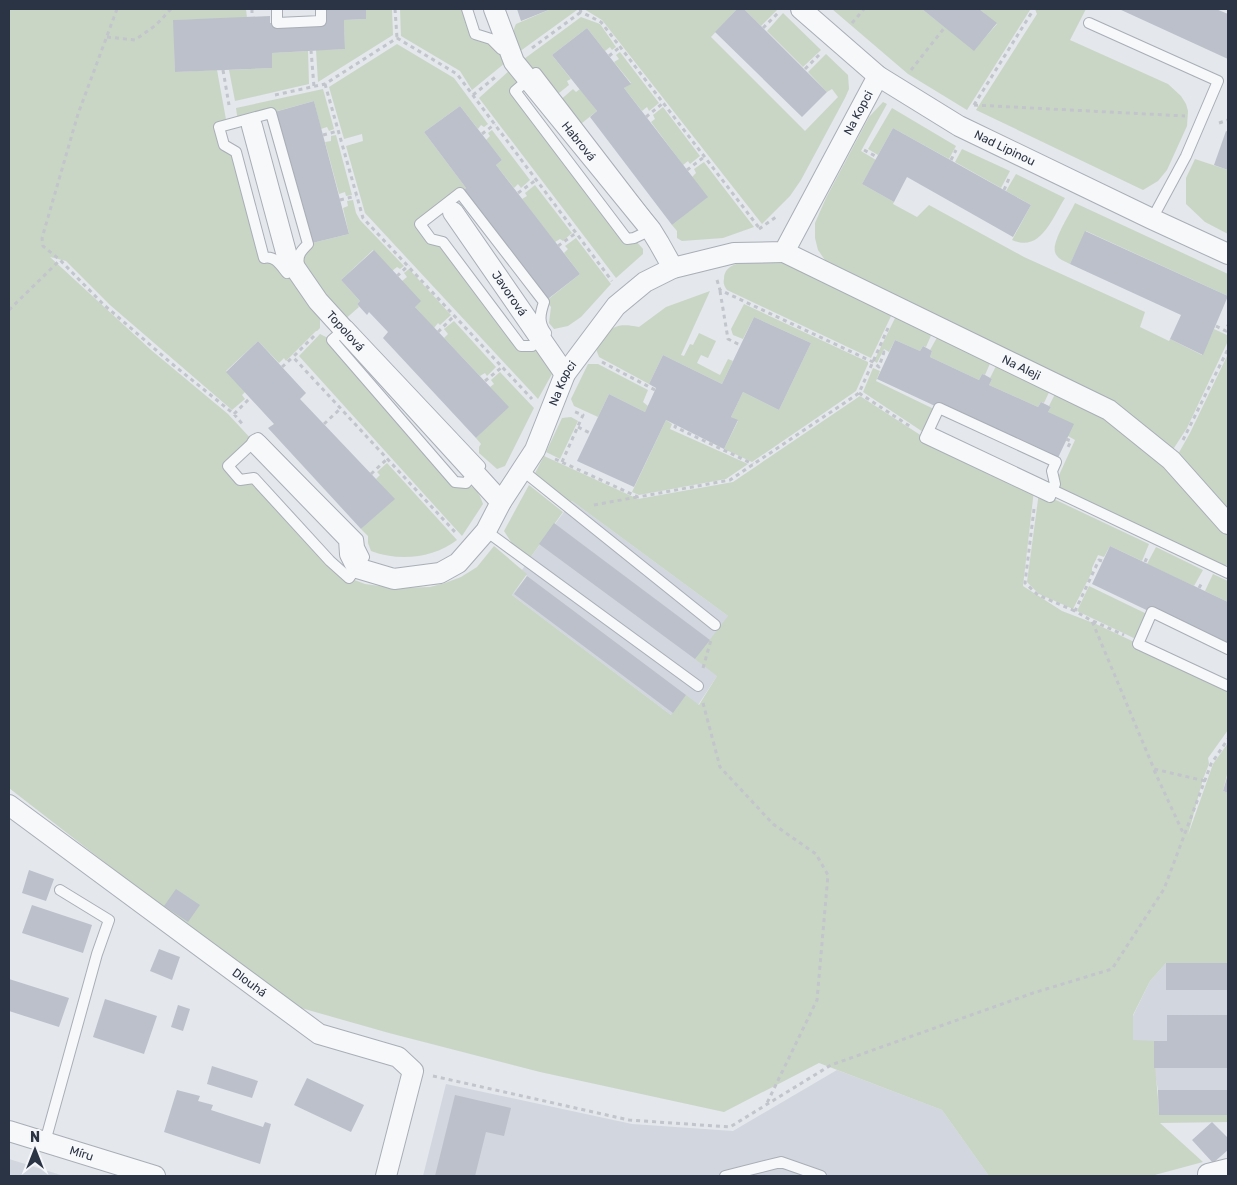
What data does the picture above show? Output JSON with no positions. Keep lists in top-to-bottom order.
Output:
{
  "streets": {
    "street": [
      "Na Kopci",
      "Habrová",
      "Nad Lipinou",
      "Javorová",
      "Topolová",
      "Na Aleji",
      "Dlouhá",
      "Míru"
    ]
  },
  "crossings": [
    ["Na Kopci", "Habrová"],
    ["Na Kopci", "Nad Lipinou"],
    ["Na Kopci", "Javorová"],
    ["Na Kopci", "Topolová"],
    ["Na Kopci", "Na Aleji"]
  ],
  "north": "top"
}
